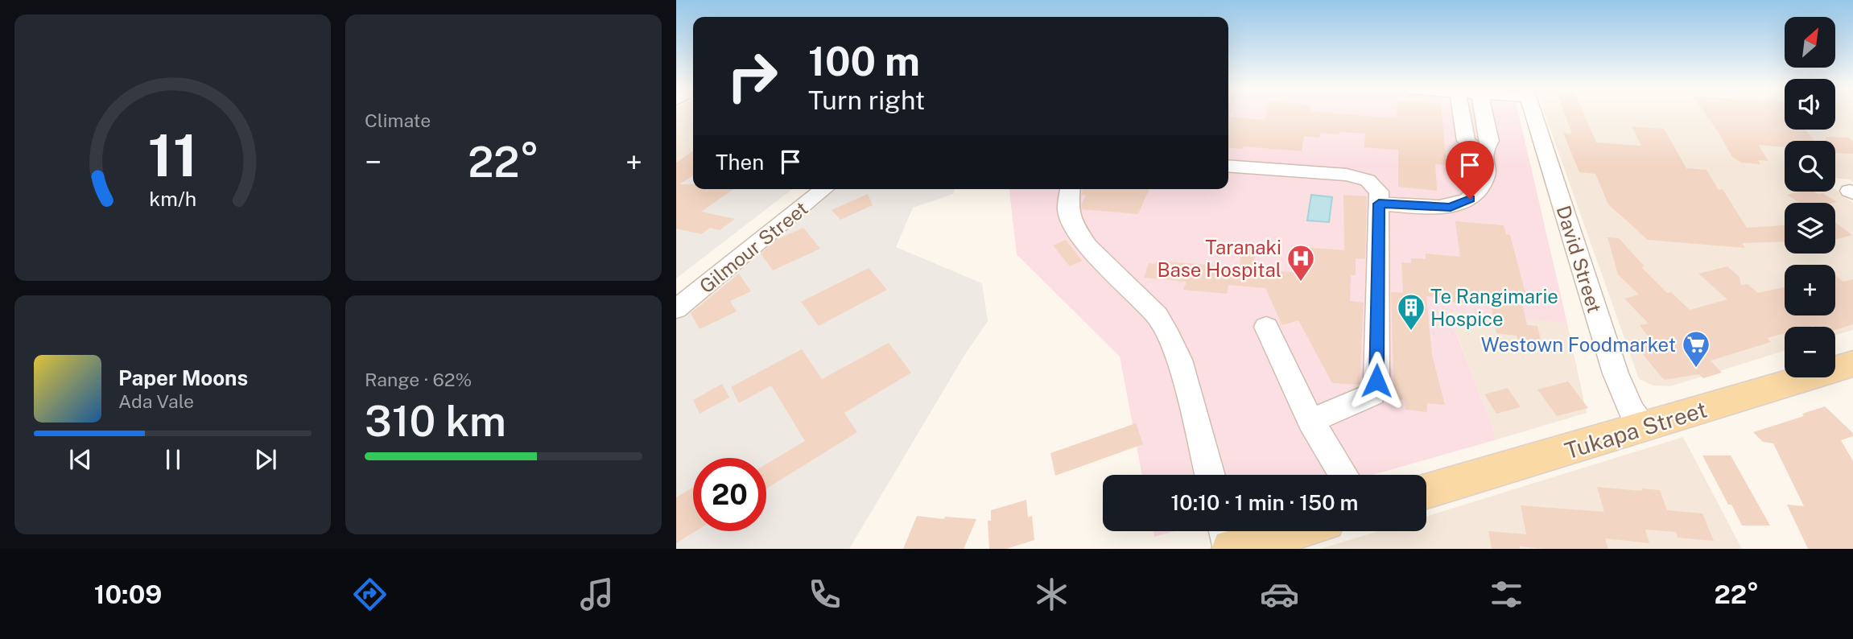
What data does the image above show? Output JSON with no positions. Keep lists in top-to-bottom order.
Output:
{
  "streets": {
    "main road": ["Tukapa Street"],
    "street": ["Gilmour Street", "David Street"]
  },
  "crossings": [
    ["David Street", "Tukapa Street"]
  ],
  "places": {
    "hospital": ["Taranaki Base Hospital"],
    "building": ["Te Rangimarie Hospice"],
    "supermarket": ["Westown Foodmarket"]
  },
  "north": "top right",
  "page": {
    "tile": [
      "Climate",
      ["Range · 62%", "310 km"]
    ],
    "map_buttons": ["+", "−"],
    "turn": ["100 m", "Turn right"],
    "then": "Then",
    "heat": ["−", "22°", "+"],
    "song": ["Paper Moons", "Ada Vale"],
    "limit": "20",
    "trip": "10:10 · 1 min · 150 m",
    "tabs": ["10:09", "22°"],
    "gauge": ["11", "km/h"]
  }
}
